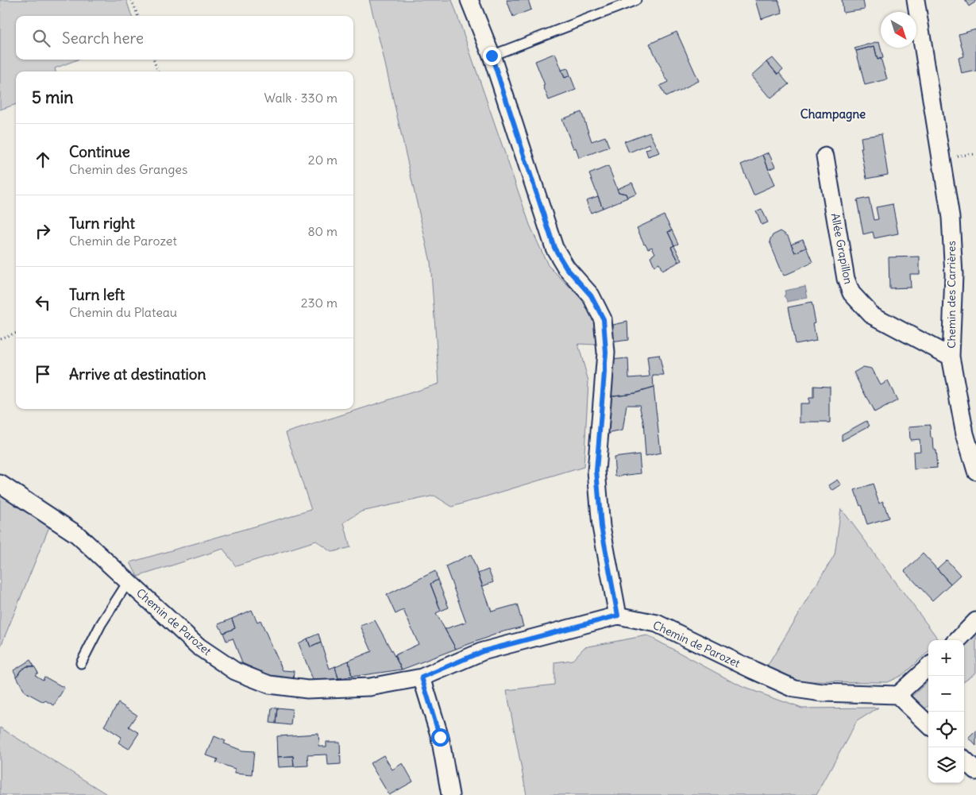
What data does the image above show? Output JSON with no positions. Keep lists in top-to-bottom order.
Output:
{
  "streets": {
    "street": ["Allée Grapillon", "Chemin des Carrières", "Chemin de Parozet"]
  },
  "crossings": [
    ["Allée Grapillon", "Chemin des Carrières"]
  ],
  "districts": ["Champagne"],
  "north": "bottom right",
  "page": {
    "search": "Search here",
    "heading": ["5 min", "Walk · 330 m"],
    "list": [
      ["Continue", "Chemin des Granges", "20 m"],
      ["Turn right", "Chemin de Parozet", "80 m"],
      ["Turn left", "Chemin du Plateau", "230 m"],
      "Arrive at destination"
    ],
    "map_buttons": ["+", "−"]
  }
}
